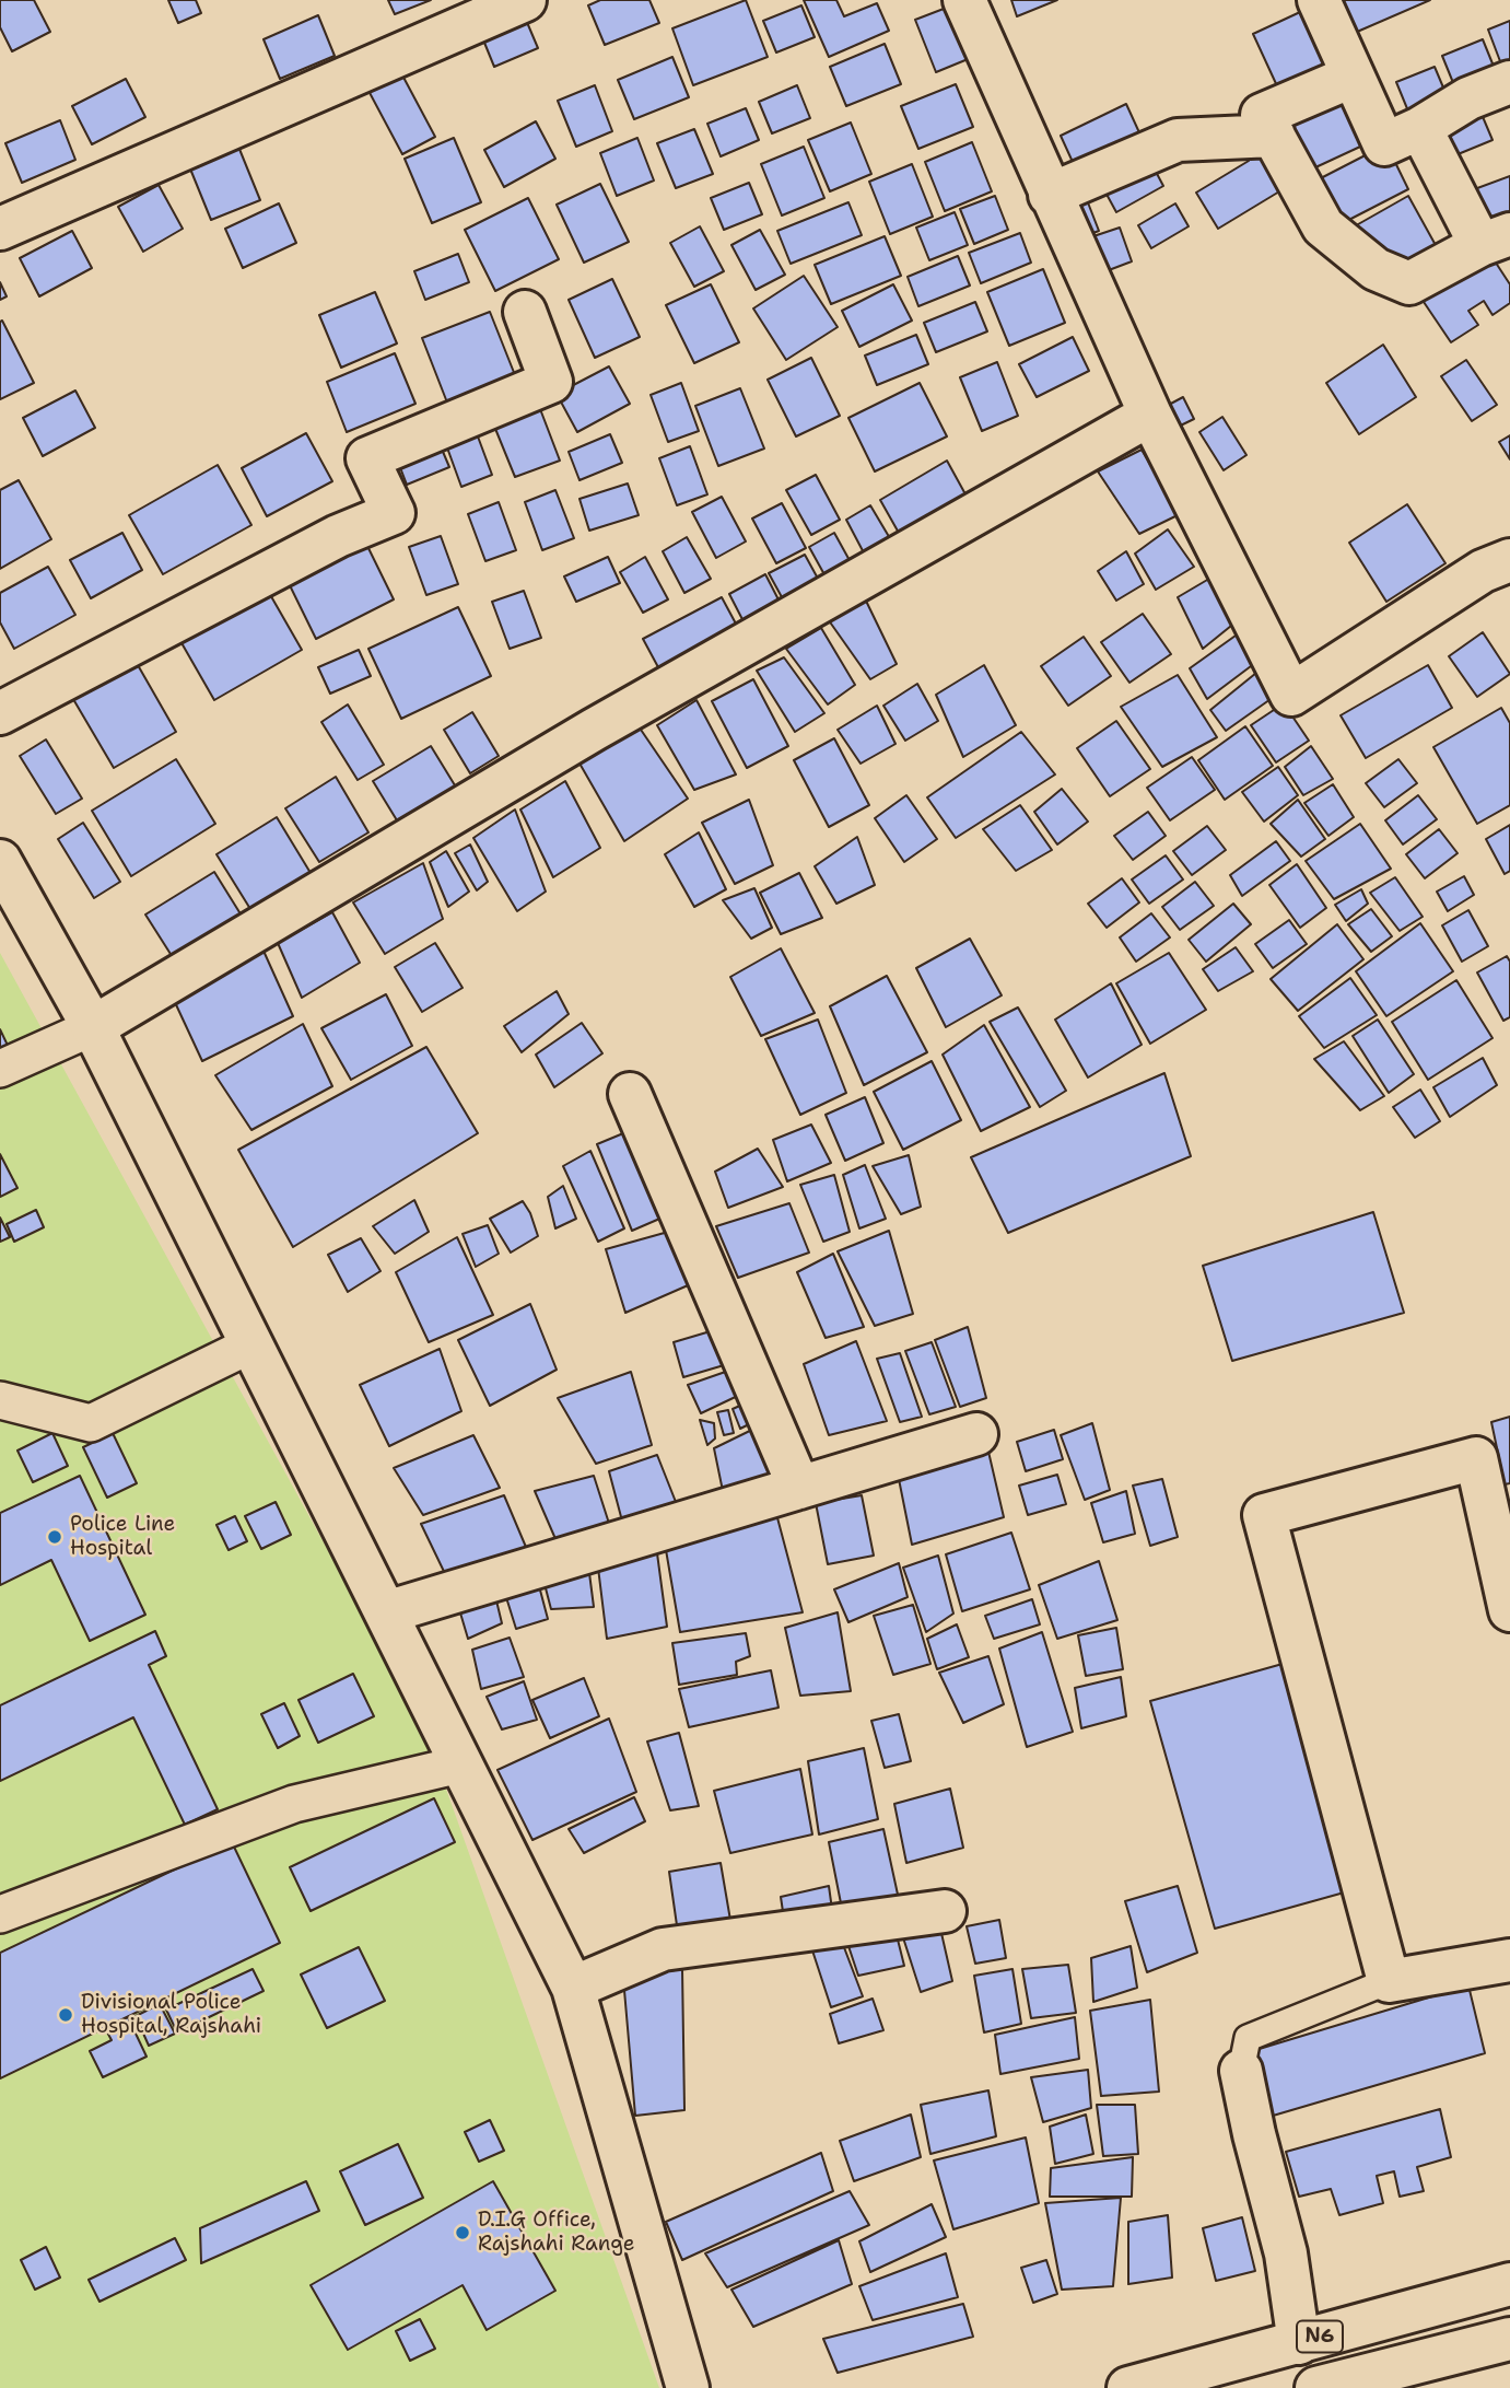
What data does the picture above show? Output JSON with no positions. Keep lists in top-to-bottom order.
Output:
{
  "streets": {
    "main road": ["N6"]
  },
  "places": ["Police Line Hospital", "Divisional Police Hospital, Rajshahi", "D.I.G Office, Rajshahi Range"]
}
